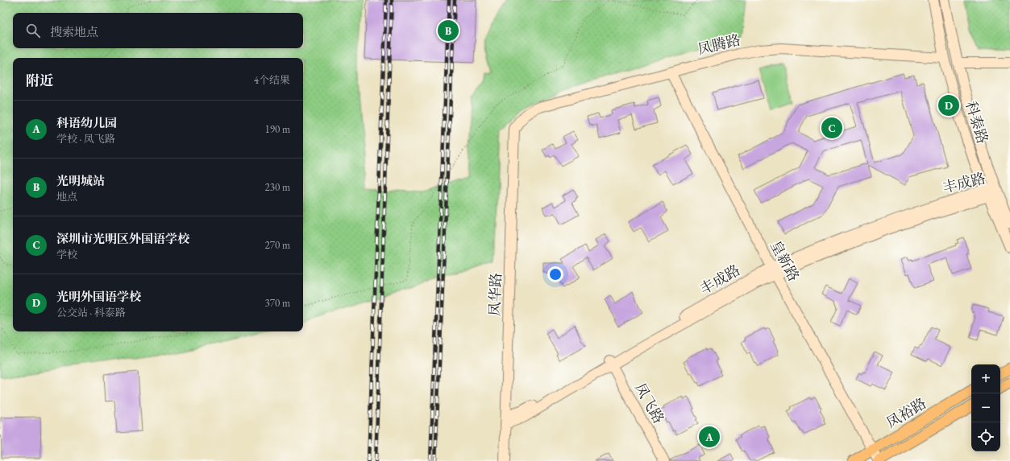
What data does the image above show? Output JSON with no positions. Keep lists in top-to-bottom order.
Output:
{
  "streets": {
    "main road": ["凤裕路"],
    "street": [
      "凤腾路",
      "科泰路",
      "丰成路",
      "皇新路",
      "凤华路",
      "凤飞路"
    ]
  },
  "crossings": [
    ["凤腾路", "科泰路"],
    ["凤腾路", "皇新路"],
    ["凤腾路", "凤华路"],
    ["科泰路", "丰成路"],
    ["丰成路", "皇新路"],
    ["丰成路", "凤华路"],
    ["丰成路", "凤飞路"],
    ["皇新路", "凤裕路"]
  ],
  "page": {
    "search": "搜索地点",
    "pins": [
      "B",
      "D",
      "C",
      "A"
    ],
    "heading": ["附近", "4个结果"],
    "list": [
      {
        "mark": "A",
        "name": "科语幼儿园",
        "note": "学校 · 凤飞路",
        "value": "190 m"
      },
      {
        "mark": "B",
        "name": "光明城站",
        "note": "地点",
        "value": "230 m"
      },
      {
        "mark": "C",
        "name": "深圳市光明区外国语学校",
        "note": "学校",
        "value": "270 m"
      },
      {
        "mark": "D",
        "name": "光明外国语学校",
        "note": "公交站 · 科泰路",
        "value": "370 m"
      }
    ],
    "map_buttons": ["+", "−"]
  }
}
